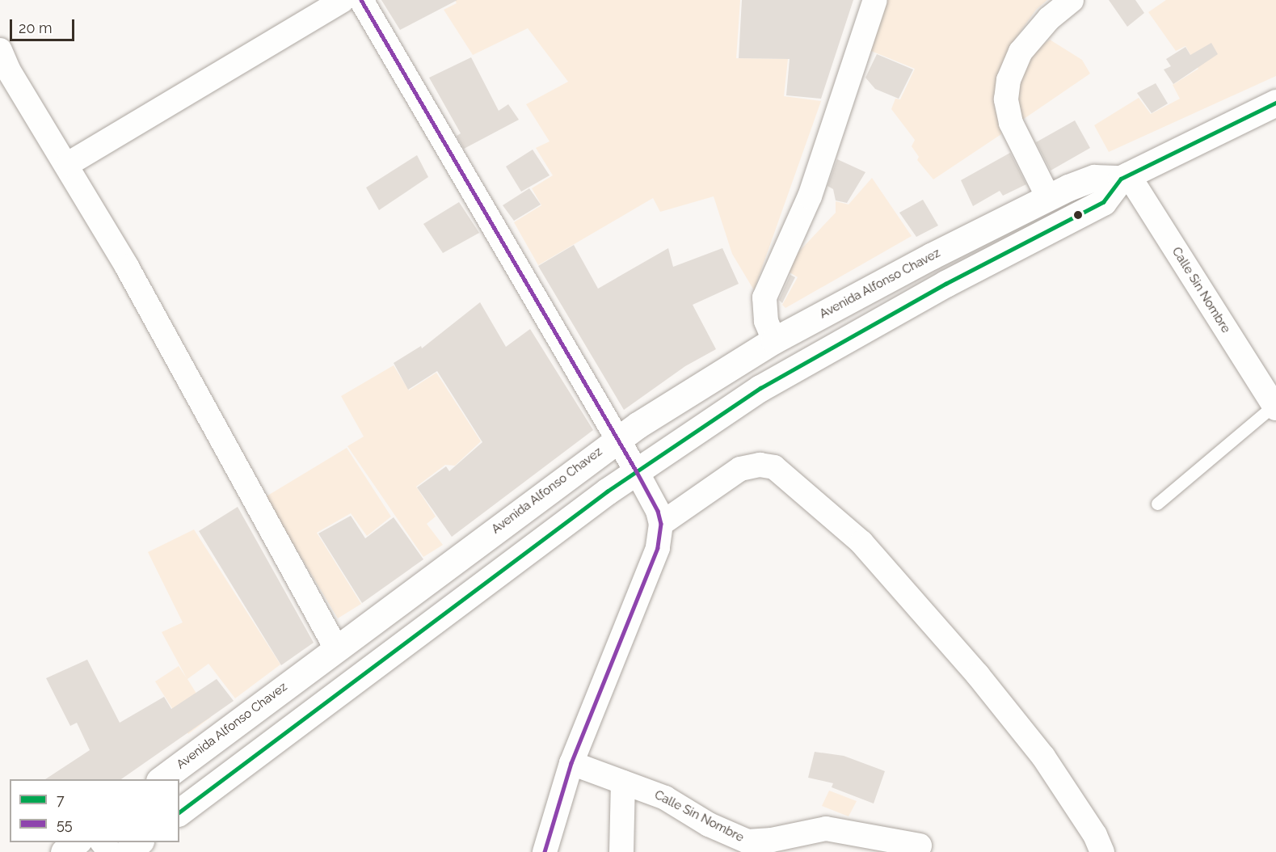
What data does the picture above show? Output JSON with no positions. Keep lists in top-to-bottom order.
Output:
{
  "streets": {
    "main road": ["Avenida Alfonso Chavez"],
    "street": ["Calle Sin Nombre"]
  },
  "crossings": [
    ["Avenida Alfonso Chavez", "Calle Sin Nombre"]
  ],
  "lines": ["transit line 55", "transit line 7"],
  "legend": ["7", "55"],
  "scale_bar": "20 m"
}
